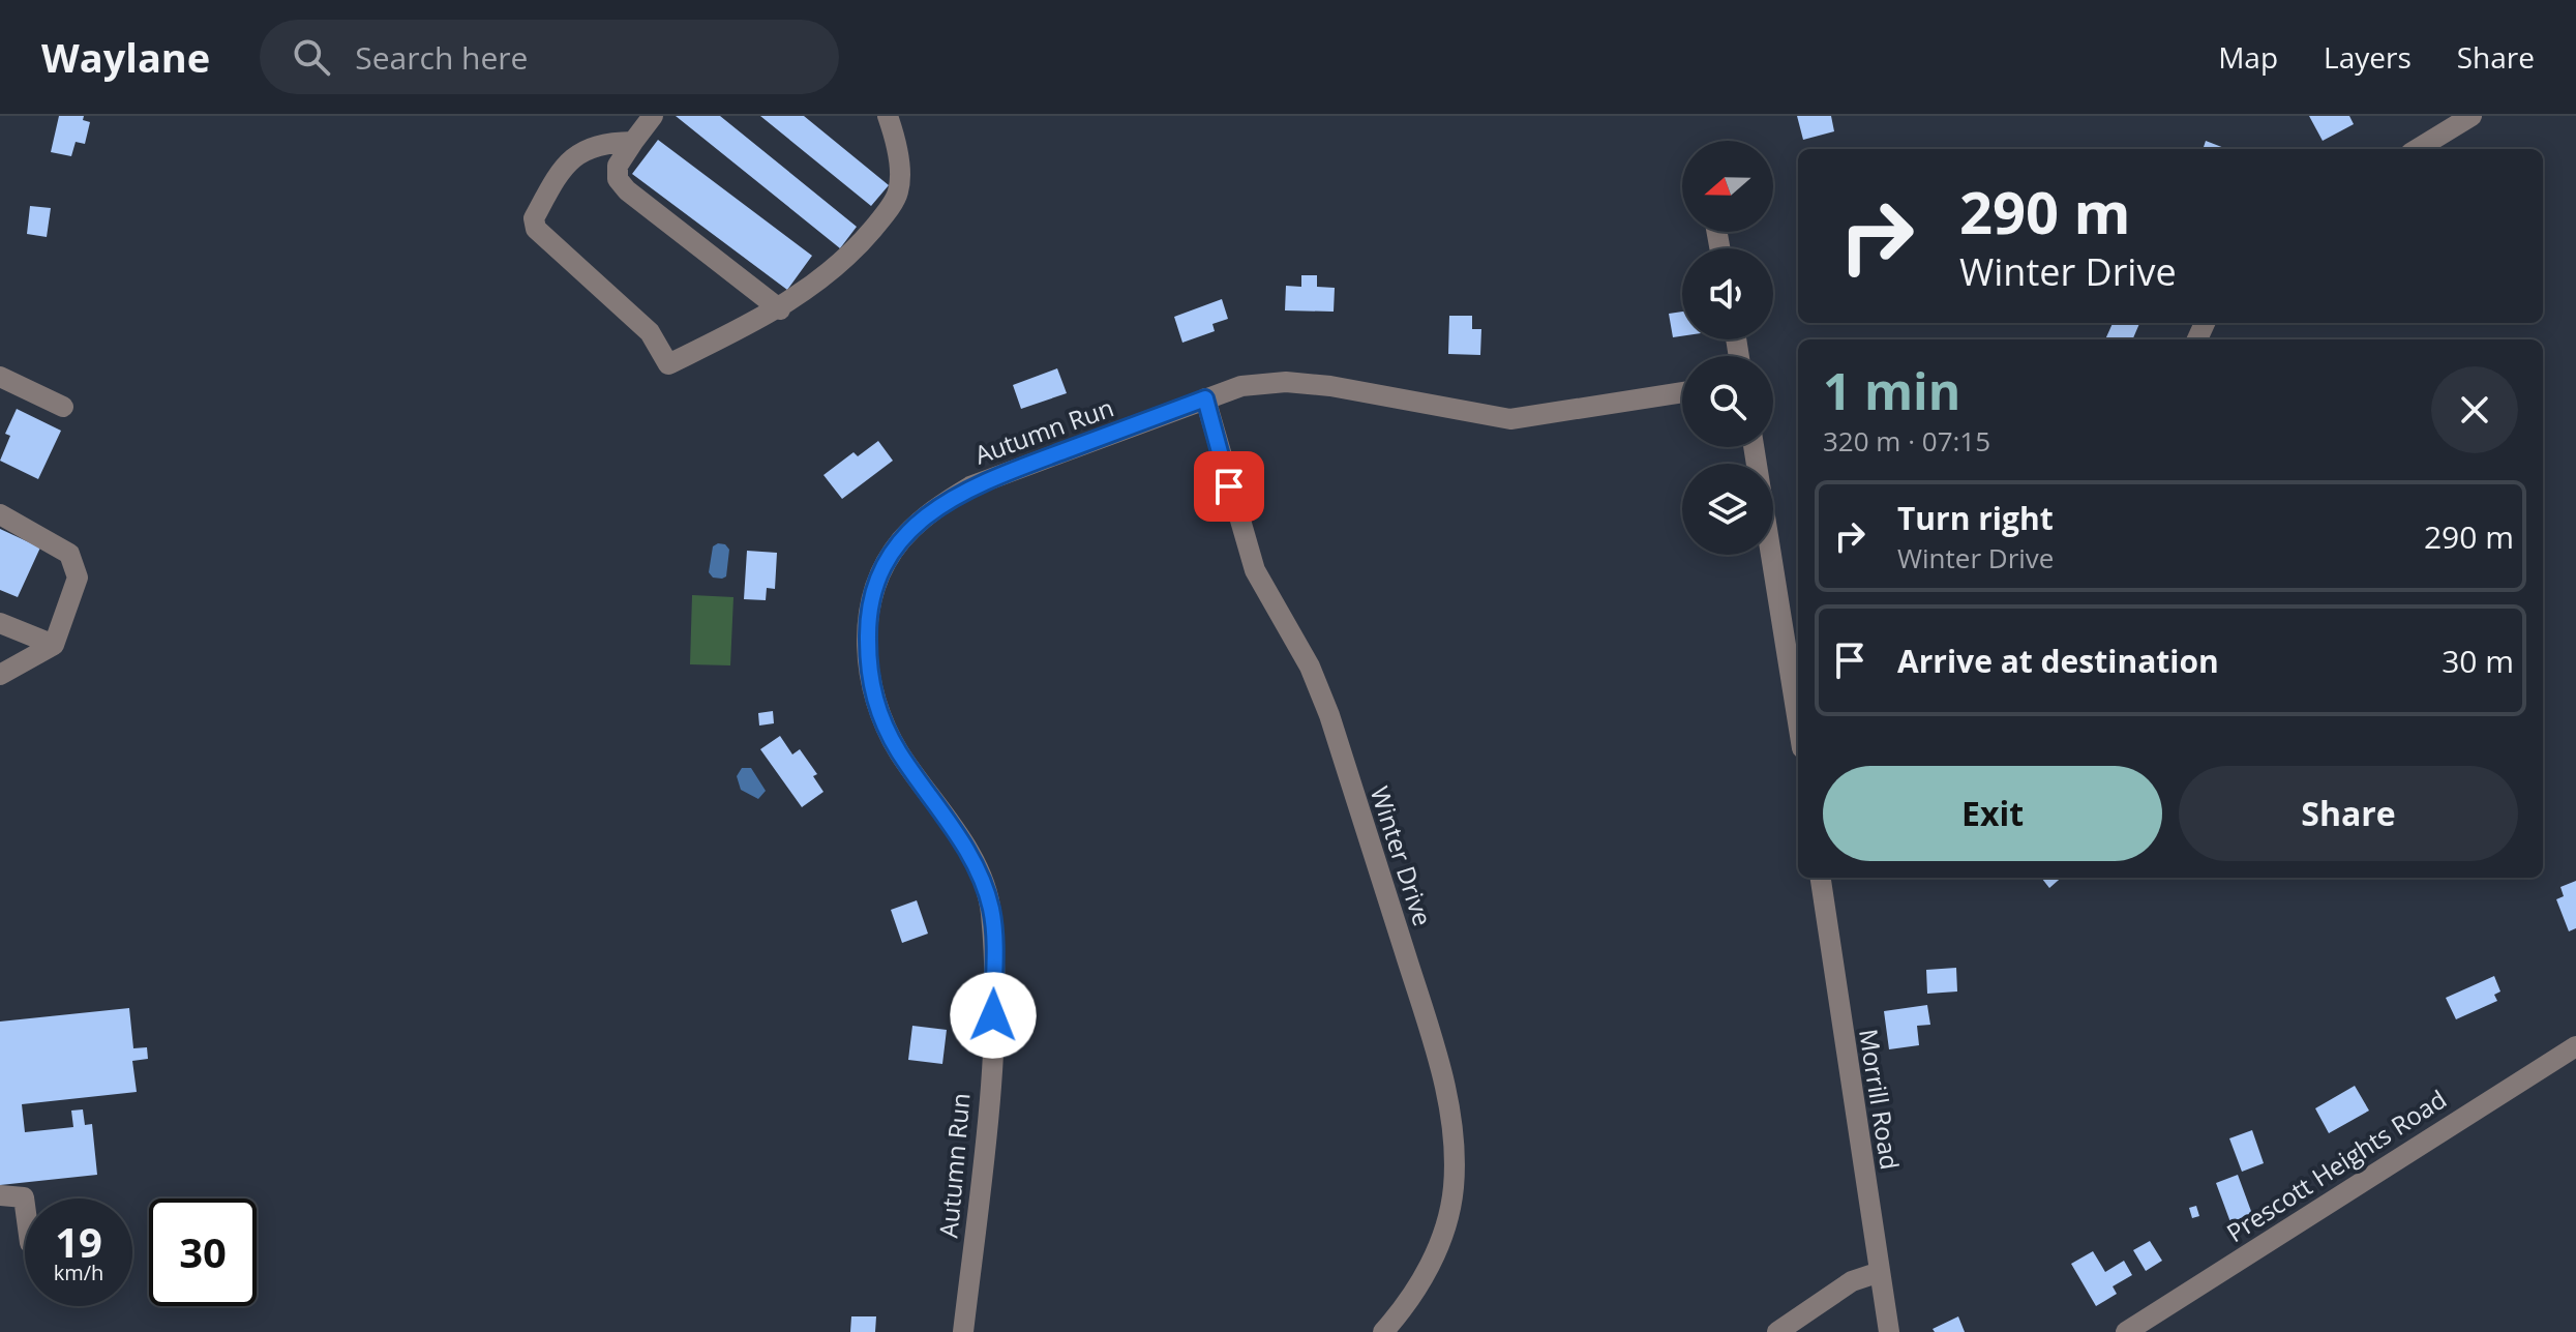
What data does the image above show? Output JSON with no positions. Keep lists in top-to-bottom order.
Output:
{
  "streets": {
    "street": [
      "Autumn Run",
      "Winter Drive",
      "Morrill Road",
      "Prescott Heights Road"
    ]
  },
  "crossings": [
    ["Autumn Run", "Winter Drive"]
  ],
  "north": "left",
  "page": {
    "header": "Waylane",
    "search": "Search here",
    "nav": ["Map", "Layers", "Share"],
    "turn": ["290 m", "Winter Drive"],
    "heading": ["1 min", "320 m · 07:15"],
    "list": [
      {
        "name": "Turn right",
        "note": "Winter Drive",
        "value": "290 m"
      },
      {
        "name": "Arrive at destination",
        "value": "30 m"
      }
    ],
    "buttons": ["Exit", "Share"],
    "speed": "19 km/h",
    "limit": "30"
  }
}
